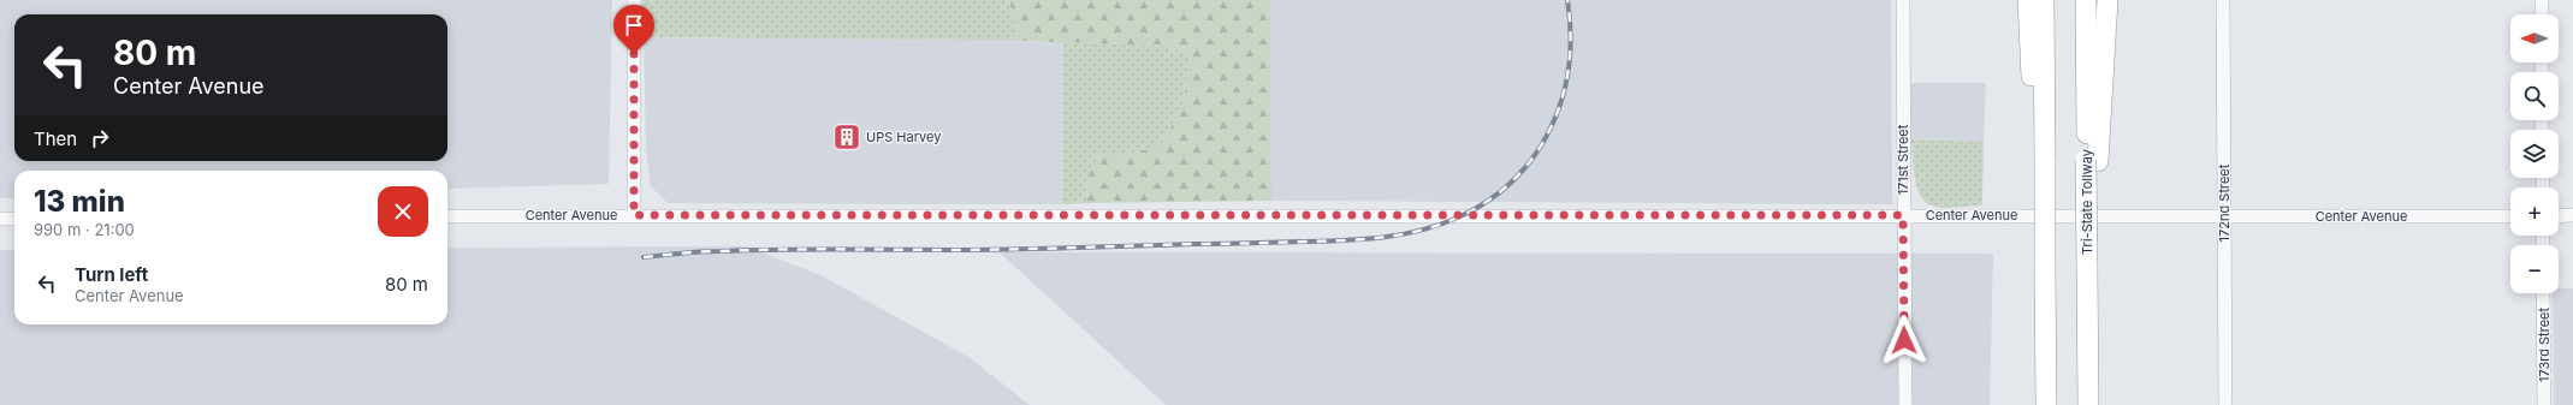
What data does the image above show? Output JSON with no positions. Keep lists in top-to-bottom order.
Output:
{
  "streets": {
    "highway": ["Tri-State Tollway"],
    "street": [
      "171st Street",
      "172nd Street",
      "Center Avenue",
      "173rd Street"
    ]
  },
  "crossings": [
    ["171st Street", "Center Avenue"],
    ["172nd Street", "Center Avenue"]
  ],
  "places": {
    "building": ["UPS Harvey"]
  },
  "north": "left",
  "page": {
    "map_buttons": ["+", "−"],
    "turn": ["80 m", "Center Avenue"],
    "then": "Then",
    "heading": ["13 min", "990 m · 21:00"],
    "list": [
      {
        "name": "Turn left",
        "note": "Center Avenue",
        "value": "80 m"
      }
    ]
  }
}
